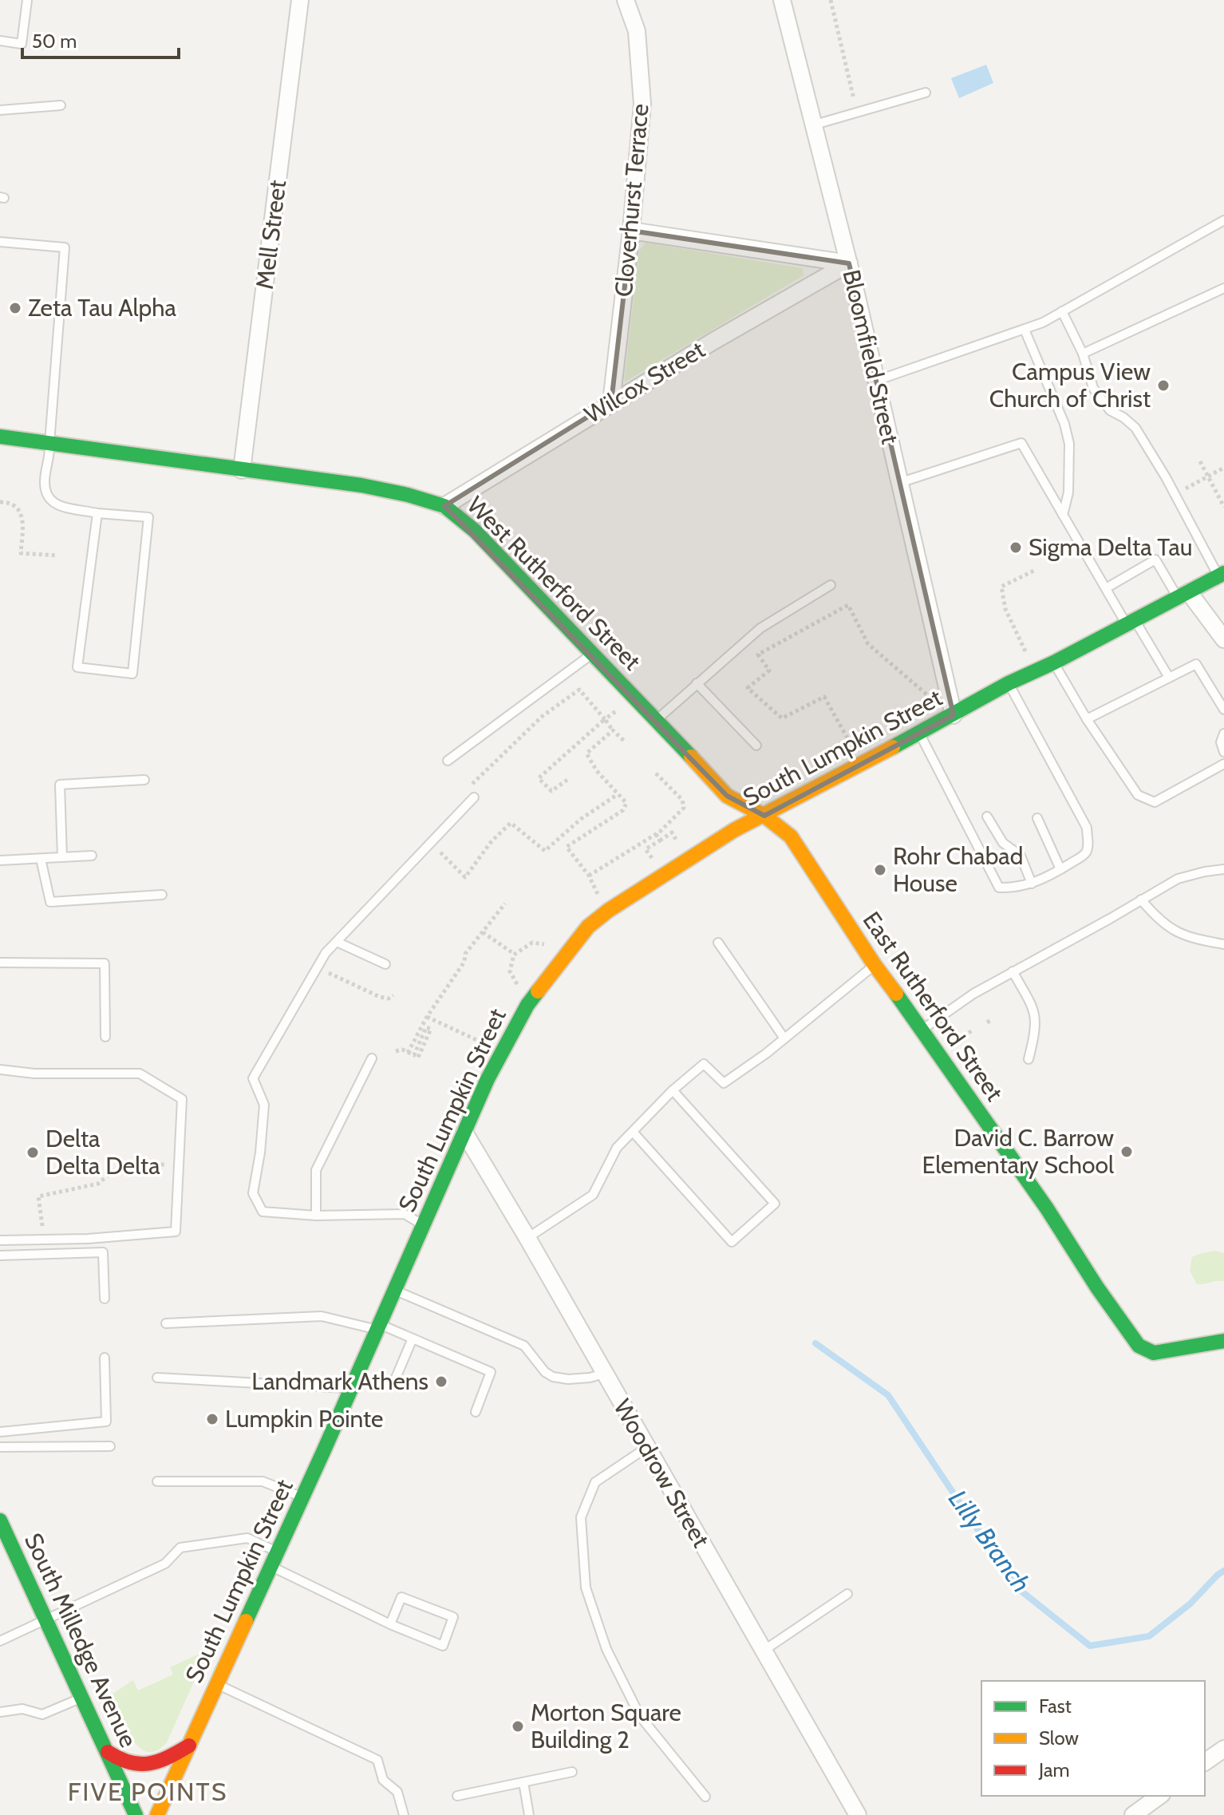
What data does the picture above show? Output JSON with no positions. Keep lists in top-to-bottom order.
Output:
{
  "streets": {
    "main road": [
      "West Rutherford Street",
      "South Lumpkin Street",
      "East Rutherford Street",
      "South Milledge Avenue"
    ],
    "street": [
      "Cloverhurst Terrace",
      "Mell Street",
      "Bloomfield Street",
      "Wilcox Street",
      "Woodrow Street"
    ]
  },
  "crossings": [
    ["Cloverhurst Terrace", "Wilcox Street"],
    ["Mell Street", "West Rutherford Street"],
    ["Bloomfield Street", "Wilcox Street"],
    ["Bloomfield Street", "South Lumpkin Street"],
    ["Wilcox Street", "West Rutherford Street"],
    ["West Rutherford Street", "South Lumpkin Street"],
    ["West Rutherford Street", "East Rutherford Street"],
    ["South Lumpkin Street", "East Rutherford Street"],
    ["South Lumpkin Street", "Woodrow Street"]
  ],
  "districts": ["FIVE POINTS"],
  "water": ["Lilly Branch"],
  "places": [
    "Zeta Tau Alpha",
    "Campus View Church of Christ",
    "Sigma Delta Tau",
    "Rohr Chabad House",
    "David C. Barrow Elementary School",
    "Delta Delta Delta",
    "Landmark Athens",
    "Lumpkin Pointe",
    "Morton Square Building 2"
  ],
  "legend": ["Fast", "Slow", "Jam"],
  "scale_bar": "50 m"
}
